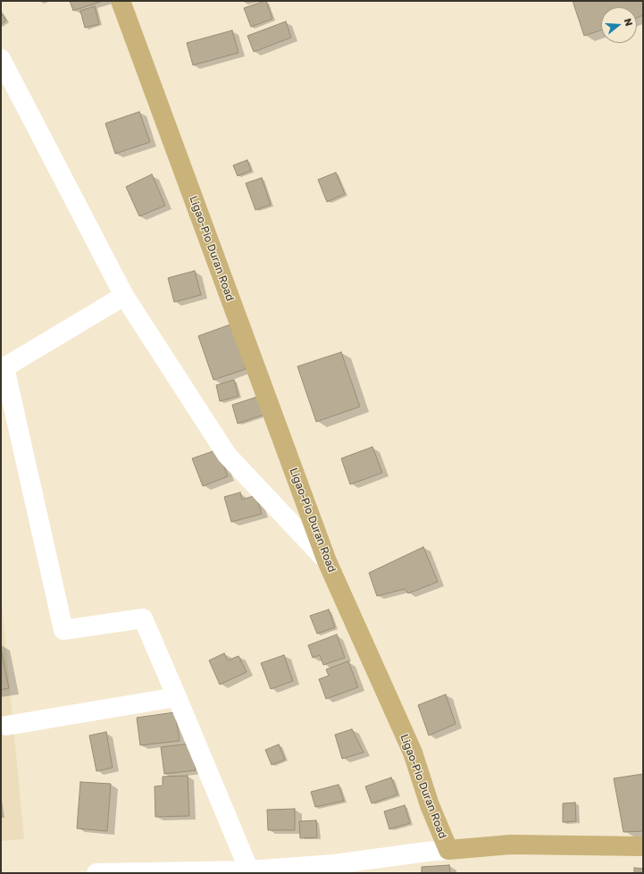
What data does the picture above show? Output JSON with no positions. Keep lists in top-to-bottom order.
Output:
{
  "streets": {
    "main road": ["Ligao-Pio Duran Road"]
  },
  "north": "right"
}
